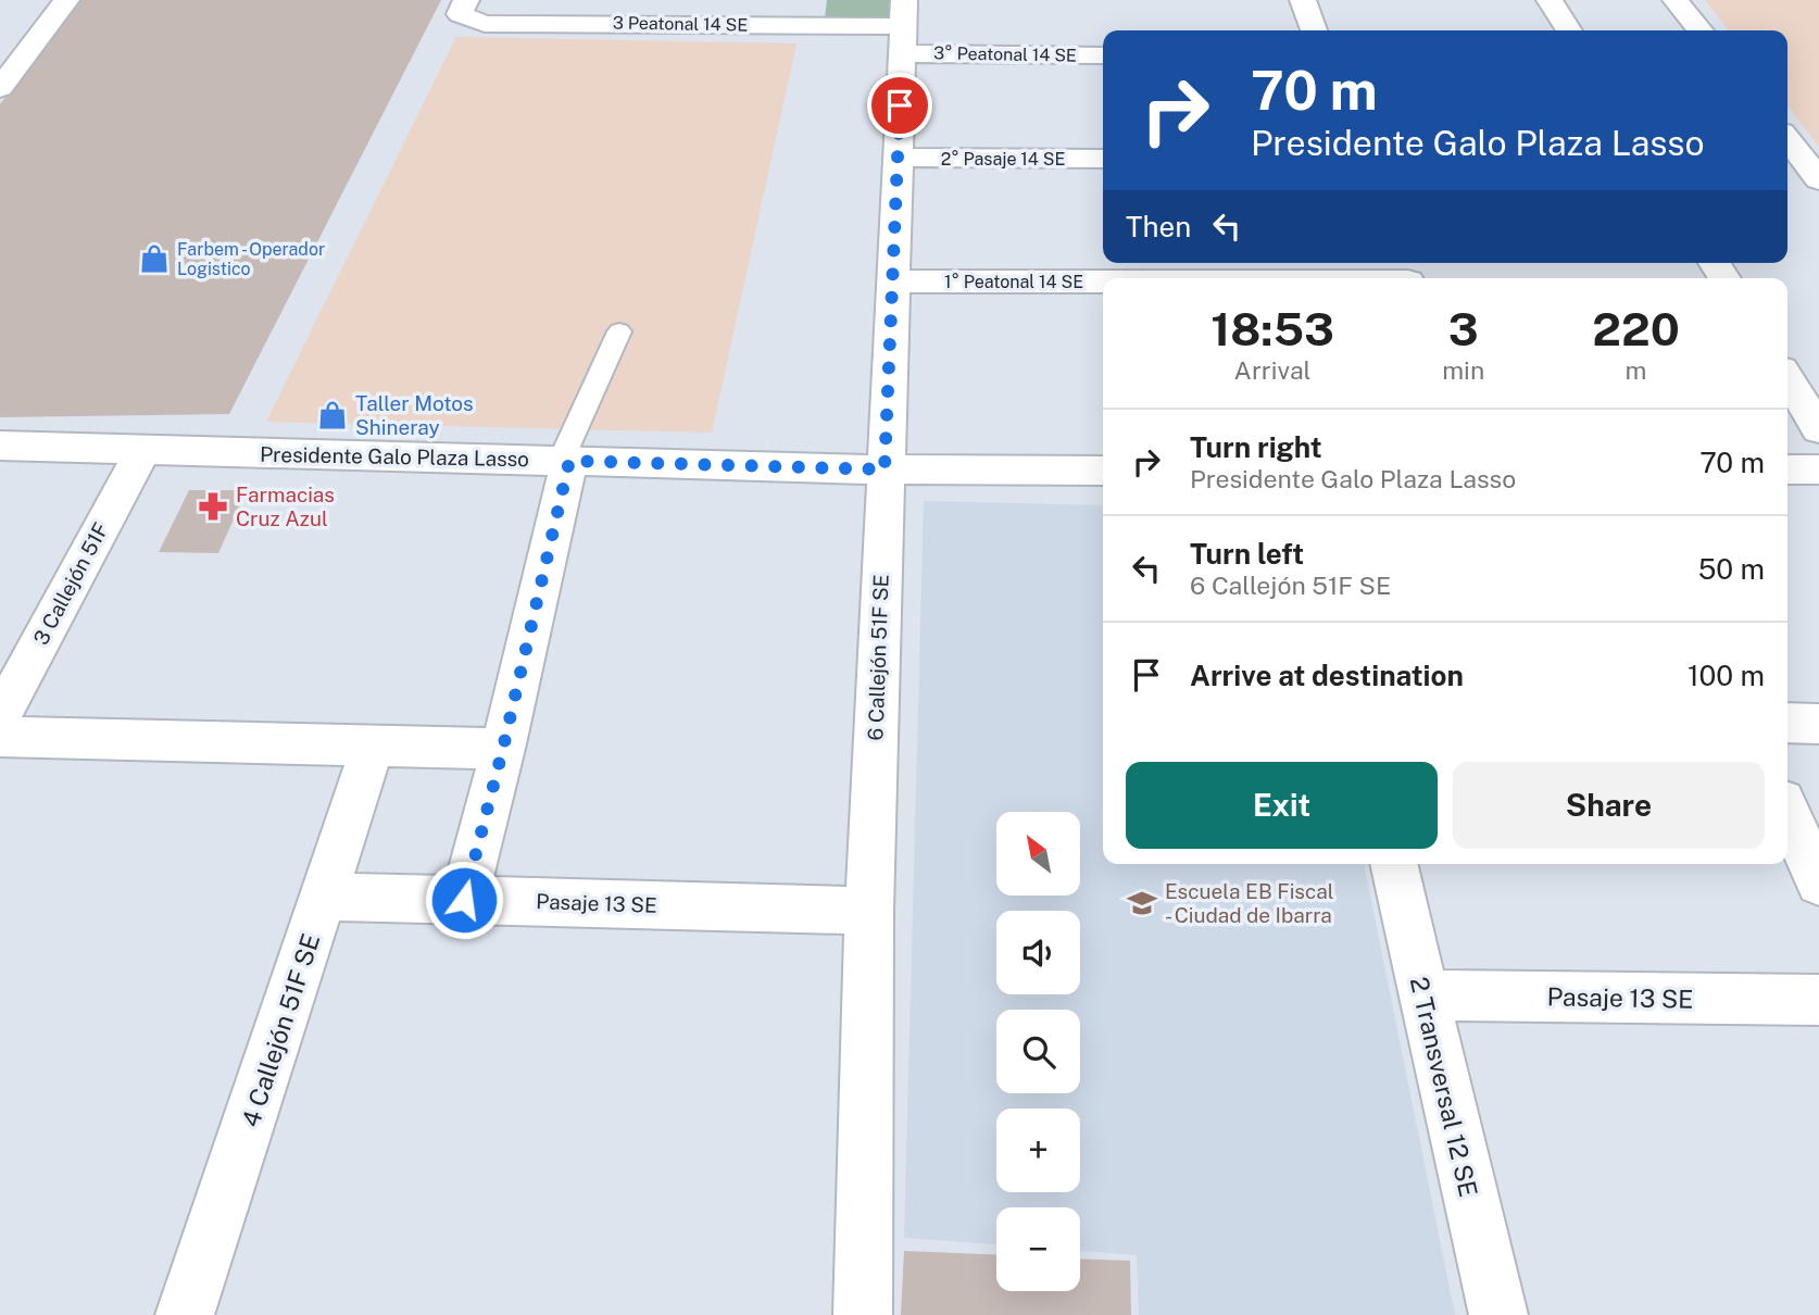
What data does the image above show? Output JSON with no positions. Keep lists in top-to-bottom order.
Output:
{
  "streets": {
    "street": [
      "3 Peatonal 14 SE",
      "3° Peatonal 14 SE",
      "2° Pasaje 14 SE",
      "1° Peatonal 14 SE",
      "Presidente Galo Plaza Lasso",
      "3 Callejón 51F",
      "6 Callejón 51F SE",
      "Pasaje 13 SE",
      "4 Callejón 51F SE",
      "2 Transversal 12 SE"
    ]
  },
  "crossings": [
    ["3 Peatonal 14 SE", "3° Peatonal 14 SE"],
    ["3 Peatonal 14 SE", "6 Callejón 51F SE"],
    ["3° Peatonal 14 SE", "6 Callejón 51F SE"],
    ["2° Pasaje 14 SE", "6 Callejón 51F SE"],
    ["1° Peatonal 14 SE", "6 Callejón 51F SE"],
    ["Presidente Galo Plaza Lasso", "3 Callejón 51F"],
    ["Presidente Galo Plaza Lasso", "6 Callejón 51F SE"],
    ["6 Callejón 51F SE", "Pasaje 13 SE"],
    ["Pasaje 13 SE", "4 Callejón 51F SE"],
    ["Pasaje 13 SE", "2 Transversal 12 SE"]
  ],
  "places": {
    "shop": ["Farbem - Operador Logistico", "Taller Motos Shineray"],
    "pharmacy": ["Farmacias Cruz Azul"],
    "school or university": ["Escuela EB Fiscal - Ciudad de Ibarra"]
  },
  "north": "top left",
  "page": {
    "turn": ["70 m", "Presidente Galo Plaza Lasso"],
    "then": "Then",
    "eta": [
      "18:53",
      "Arrival",
      "3",
      "min",
      "220",
      "m"
    ],
    "list": [
      {
        "name": "Turn right",
        "note": "Presidente Galo Plaza Lasso",
        "value": "70 m"
      },
      {
        "name": "Turn left",
        "note": "6 Callejón 51F SE",
        "value": "50 m"
      },
      {
        "name": "Arrive at destination",
        "value": "100 m"
      }
    ],
    "buttons": ["Exit", "Share"],
    "map_buttons": ["+", "−"]
  }
}
